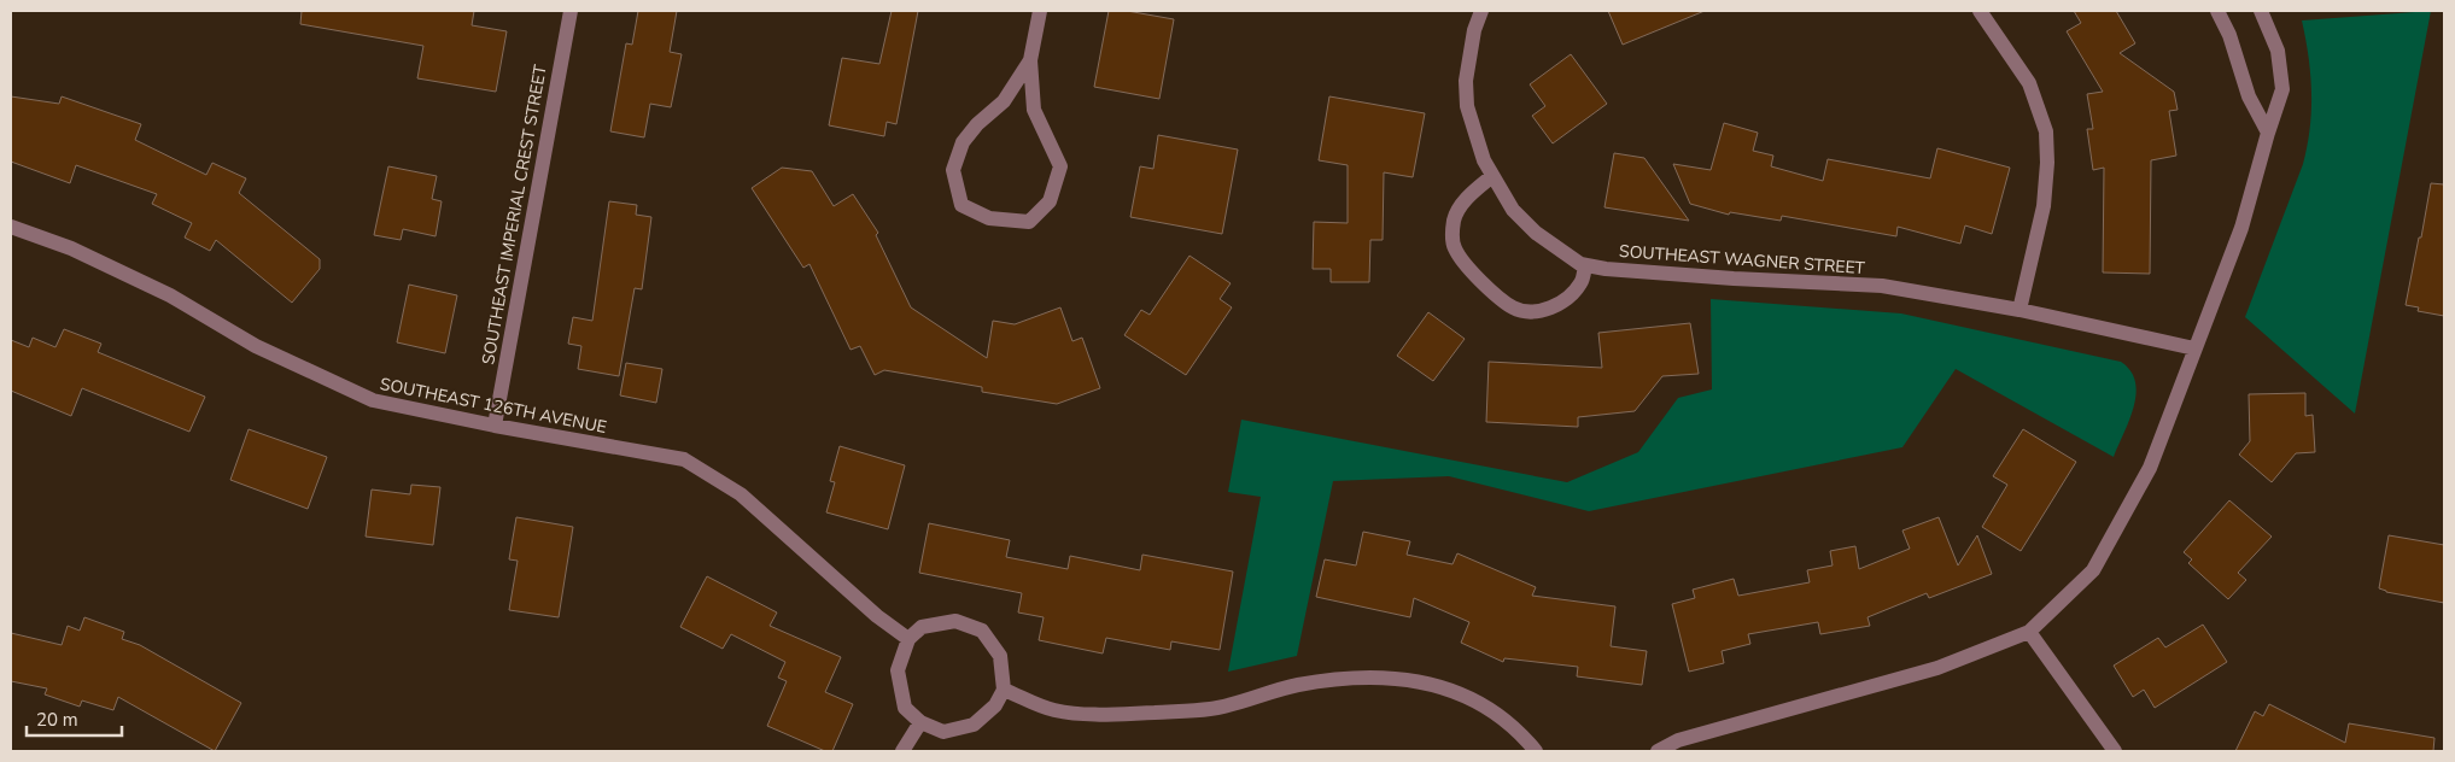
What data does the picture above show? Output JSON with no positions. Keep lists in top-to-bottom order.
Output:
{
  "streets": {
    "street": ["SOUTHEAST IMPERIAL CREST STREET", "SOUTHEAST WAGNER STREET", "SOUTHEAST 126TH AVENUE"]
  },
  "crossings": [
    ["SOUTHEAST IMPERIAL CREST STREET", "SOUTHEAST 126TH AVENUE"]
  ],
  "scale_bar": "20 m"
}
